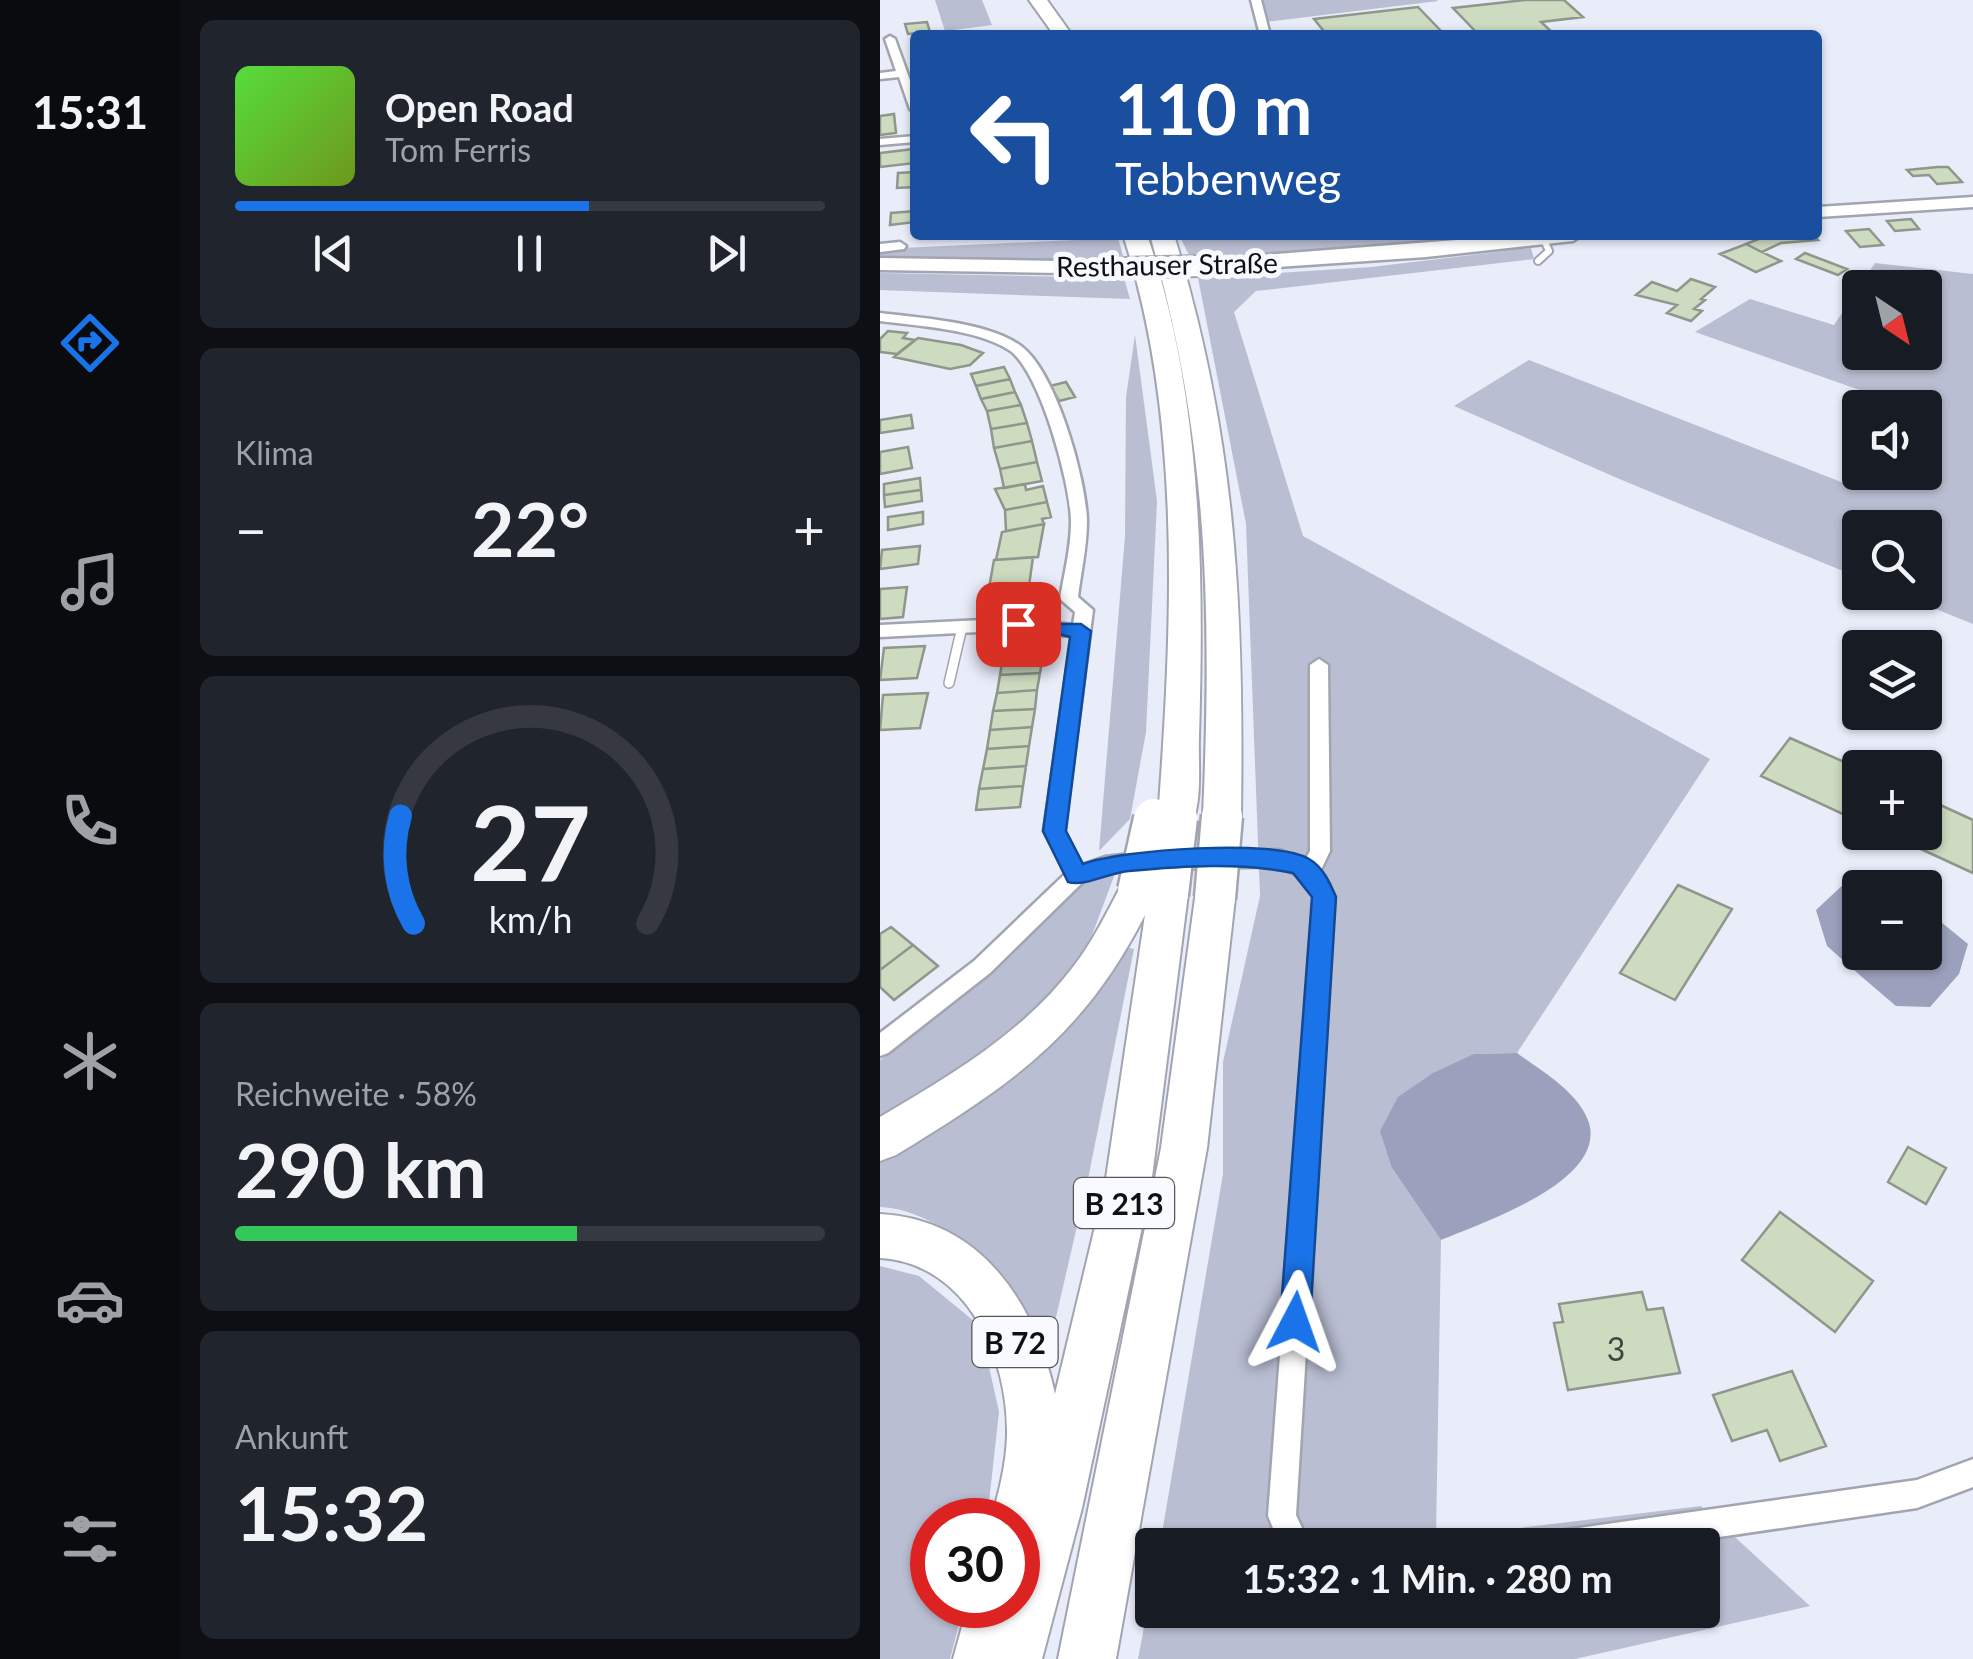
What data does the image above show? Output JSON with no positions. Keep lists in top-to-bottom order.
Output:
{
  "streets": {
    "highway": ["B 213", "B 72"],
    "street": ["Resthauser Straße"]
  },
  "house_numbers": ["3"],
  "north": "bottom right",
  "page": {
    "tabs": "15:31",
    "turn": ["110 m", "Tebbenweg"],
    "song": ["Open Road", "Tom Ferris"],
    "map_buttons": ["+", "−"],
    "tile": [
      "Klima",
      ["Reichweite · 58%", "290 km"],
      ["Ankunft", "15:32"]
    ],
    "heat": ["−", "22°", "+"],
    "limit": "30",
    "trip": "15:32 · 1 Min. · 280 m",
    "gauge": ["27", "km/h"]
  }
}
